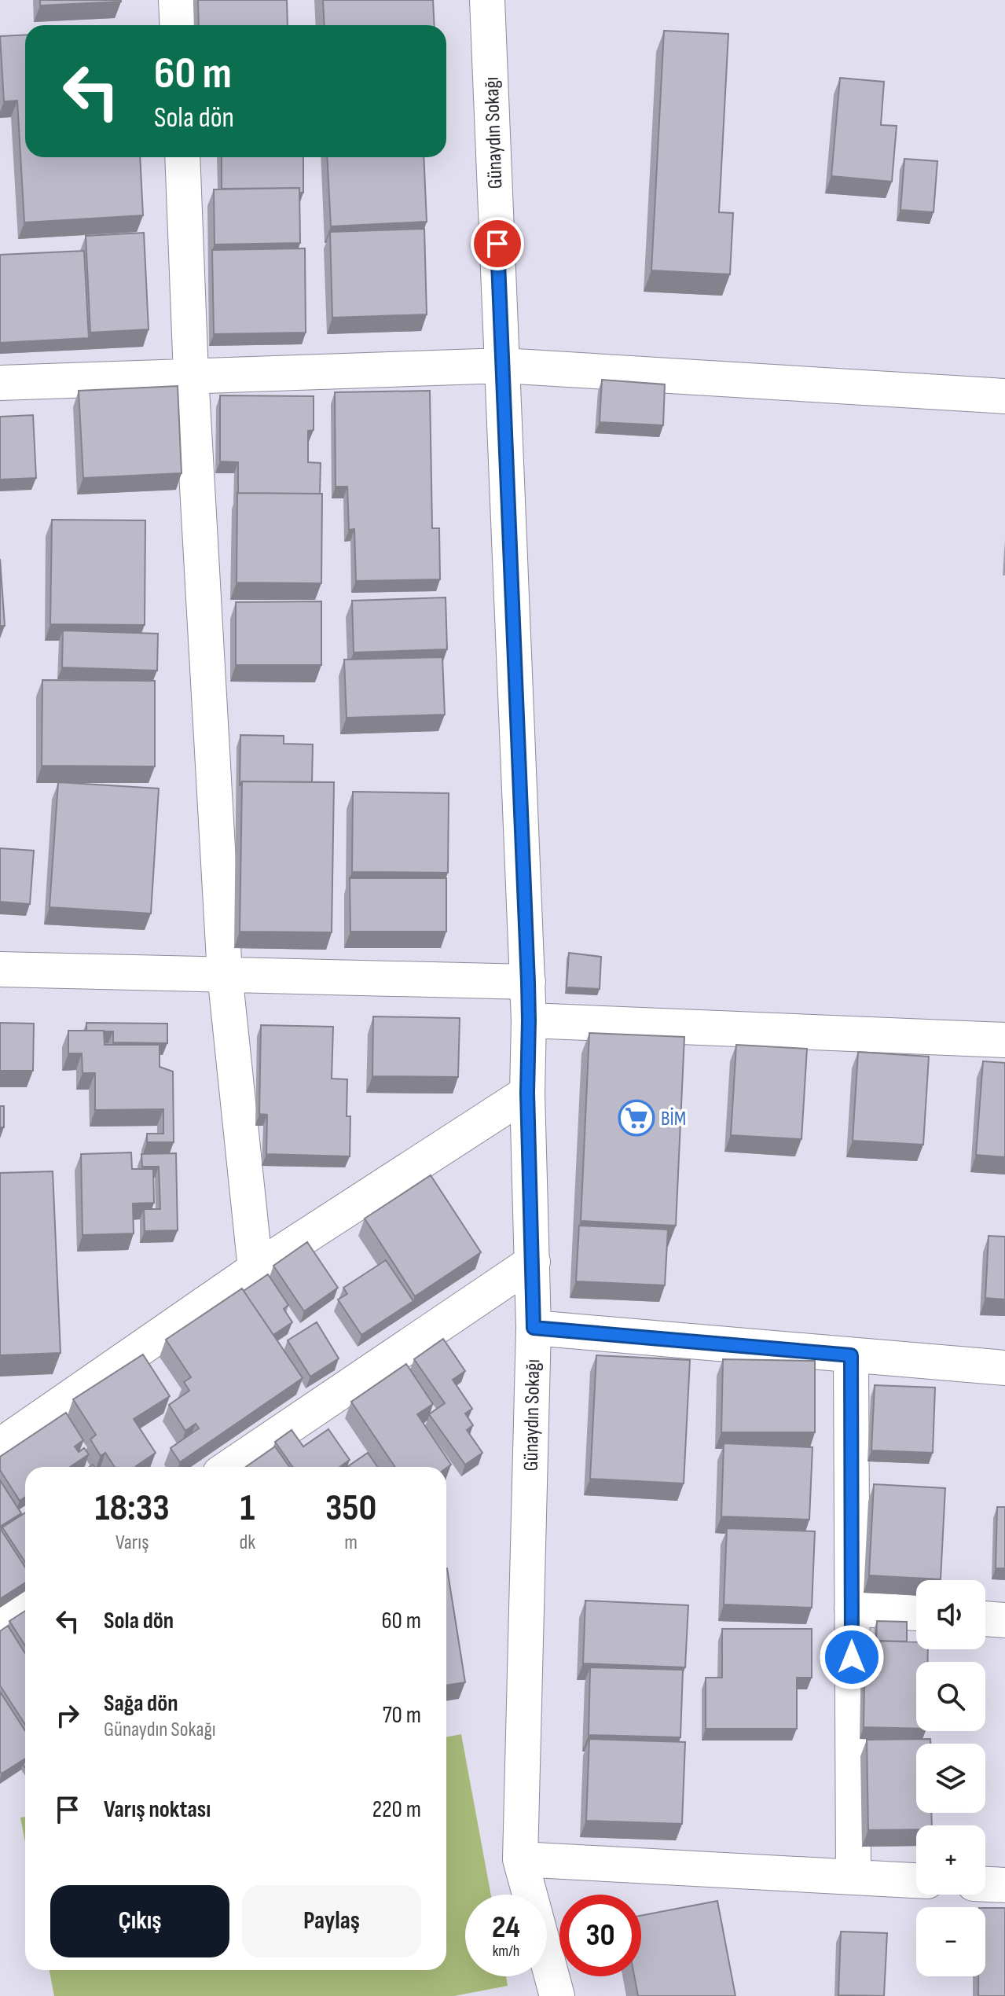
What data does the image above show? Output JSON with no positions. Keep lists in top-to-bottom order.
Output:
{
  "streets": {
    "street": ["Günaydın Sokağı"]
  },
  "places": {
    "supermarket": ["BİM"]
  },
  "page": {
    "turn": ["60 m", "Sola dön"],
    "eta": [
      "18:33",
      "Varış",
      "1",
      "dk",
      "350",
      "m"
    ],
    "list": [
      {
        "name": "Sola dön",
        "value": "60 m"
      },
      {
        "name": "Sağa dön",
        "note": "Günaydın Sokağı",
        "value": "70 m"
      },
      {
        "name": "Varış noktası",
        "value": "220 m"
      }
    ],
    "map_buttons": ["+", "−"],
    "buttons": ["Çıkış", "Paylaş"],
    "speed": "24 km/h",
    "limit": "30"
  }
}
